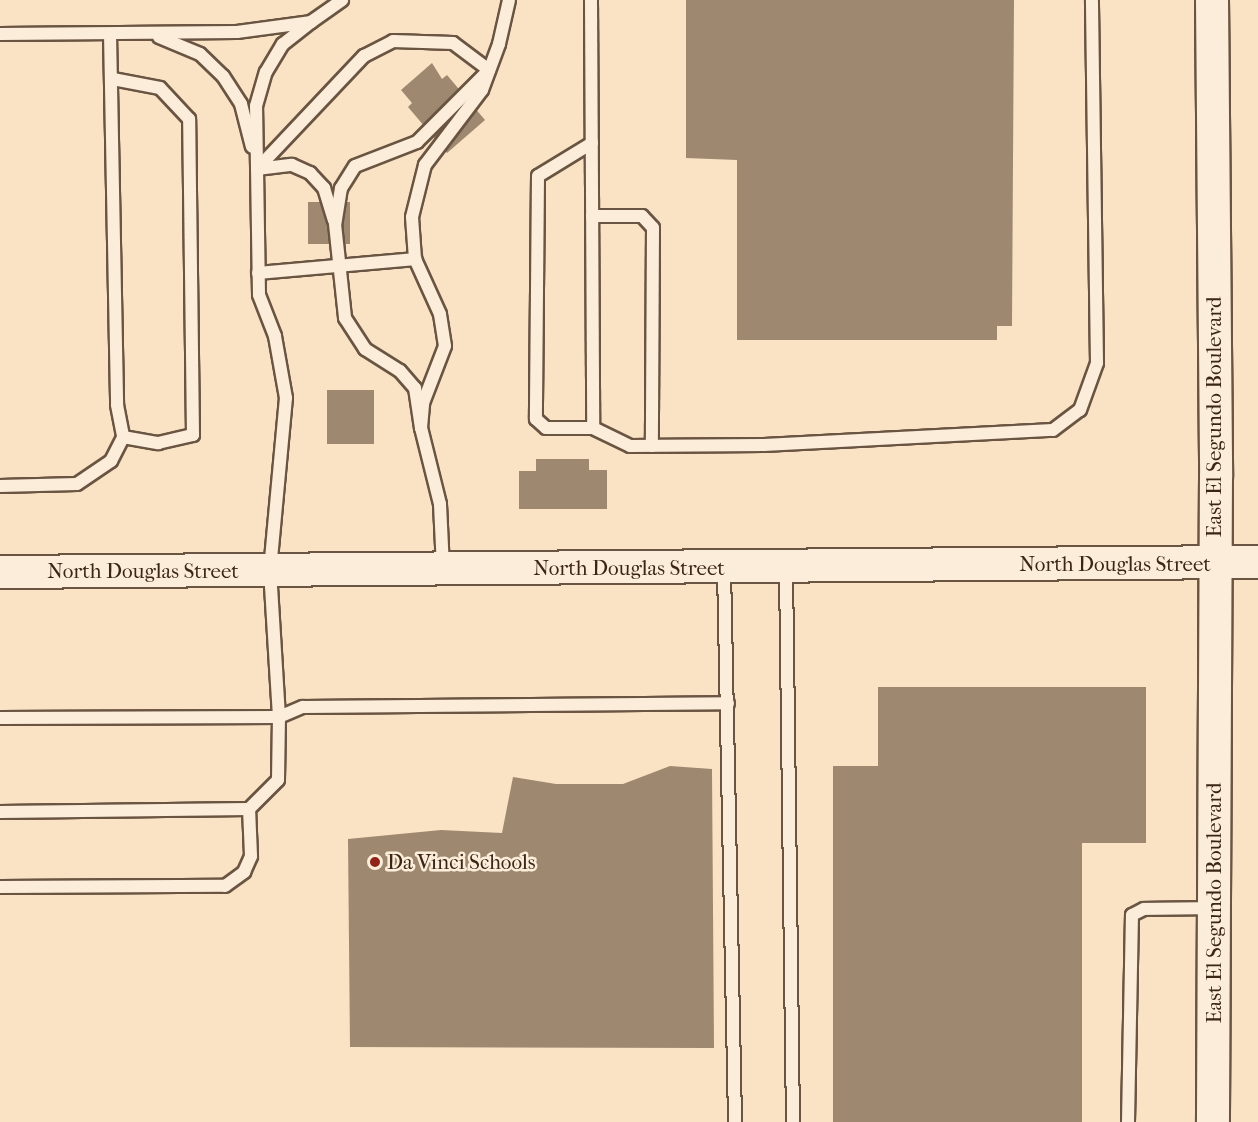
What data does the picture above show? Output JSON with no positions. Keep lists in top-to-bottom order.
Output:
{
  "streets": {
    "main road": ["East El Segundo Boulevard", "North Douglas Street"]
  },
  "crossings": [
    ["East El Segundo Boulevard", "North Douglas Street"]
  ],
  "places": ["Da Vinci Schools"]
}
